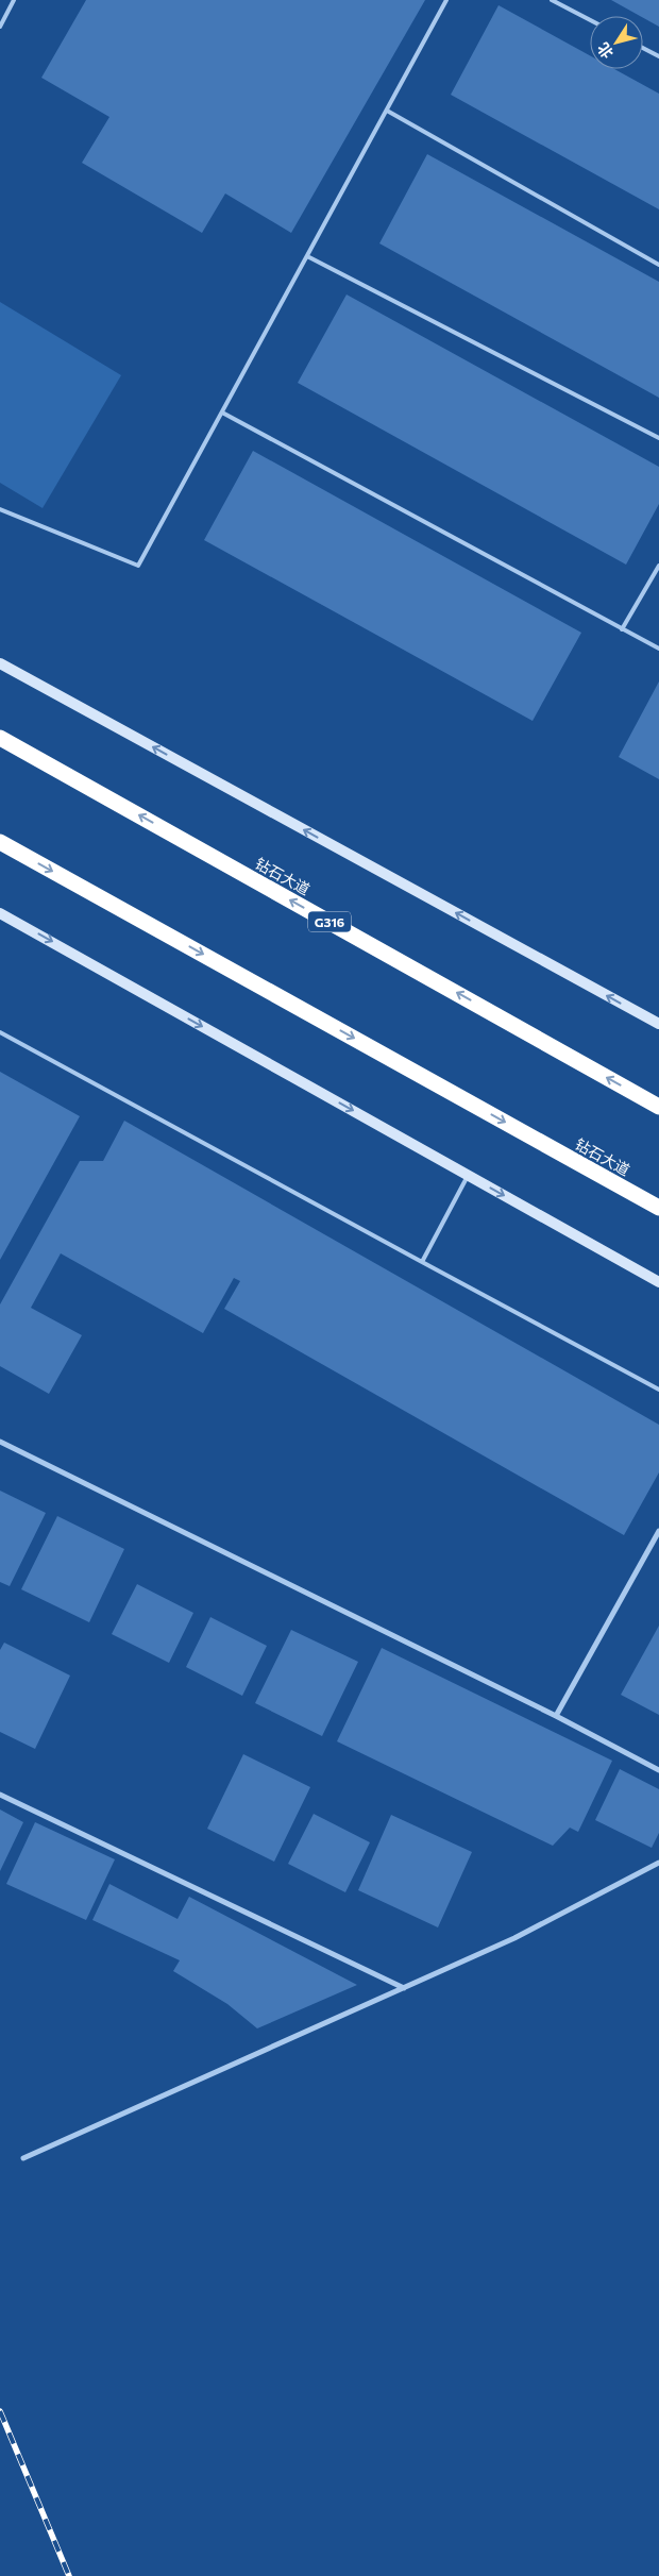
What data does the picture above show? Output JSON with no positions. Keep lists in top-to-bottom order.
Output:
{
  "streets": {
    "highway": ["钻石大道", "G316"]
  },
  "north": "bottom left"
}
